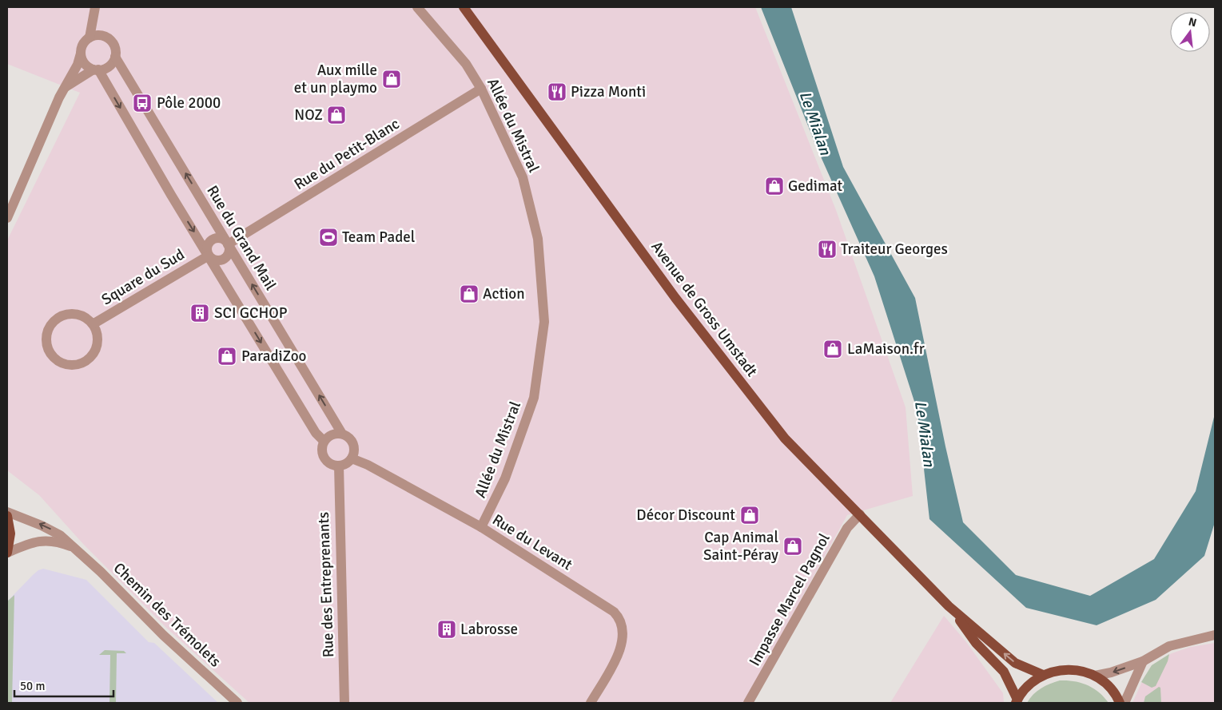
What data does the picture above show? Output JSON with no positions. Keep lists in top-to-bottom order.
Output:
{
  "streets": {
    "main road": ["Avenue de Gross Umstadt"],
    "street": [
      "Allée du Mistral",
      "Rue du Petit-Blanc",
      "Rue du Grand Mail",
      "Square du Sud",
      "Rue du Levant",
      "Rue des Entreprenants",
      "Impasse Marcel Pagnol",
      "Chemin des Trémolets"
    ]
  },
  "crossings": [
    ["Allée du Mistral", "Rue du Petit-Blanc"],
    ["Allée du Mistral", "Rue du Levant"],
    ["Rue du Petit-Blanc", "Rue du Grand Mail"],
    ["Rue du Petit-Blanc", "Square du Sud"],
    ["Rue du Grand Mail", "Square du Sud"],
    ["Rue du Grand Mail", "Rue du Levant"],
    ["Rue du Grand Mail", "Rue des Entreprenants"],
    ["Avenue de Gross Umstadt", "Impasse Marcel Pagnol"],
    ["Rue du Levant", "Rue des Entreprenants"]
  ],
  "water": ["Le Mialan"],
  "places": {
    "shop": [
      "Aux mille et un playmo",
      "NOZ",
      "Gedimat",
      "Action",
      "LaMaison.fr",
      "ParadiZoo",
      "Décor Discount",
      "Cap Animal Saint-Péray"
    ],
    "restaurant": ["Pizza Monti", "Traiteur Georges"],
    "bus stop": ["Pôle 2000"],
    "sports": ["Team Padel"],
    "building": ["SCI GCHOP", "Labrosse"]
  },
  "scale_bar": "50 m",
  "north": "top"
}
